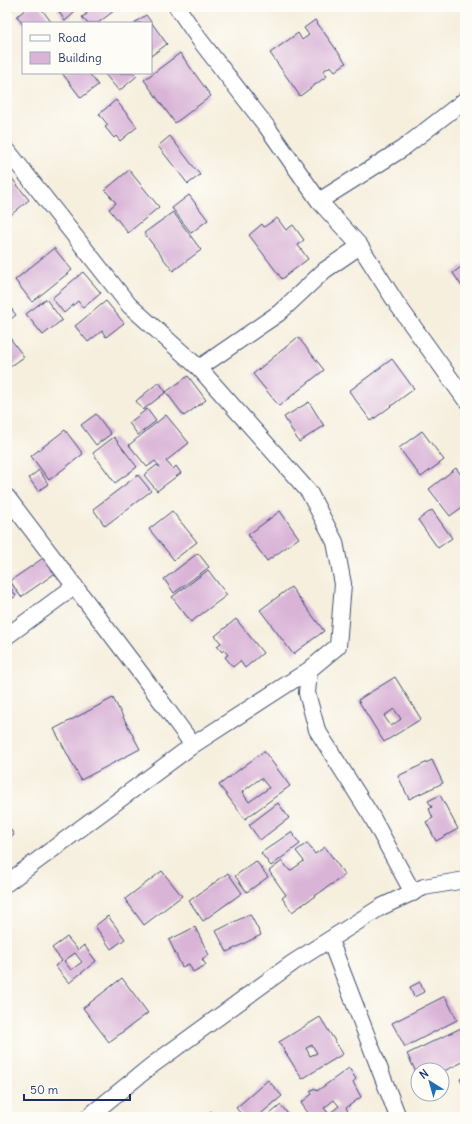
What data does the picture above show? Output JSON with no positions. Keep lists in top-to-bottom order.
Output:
{
  "legend": ["Road", "Building"],
  "scale_bar": "50 m",
  "north": "top left"
}
